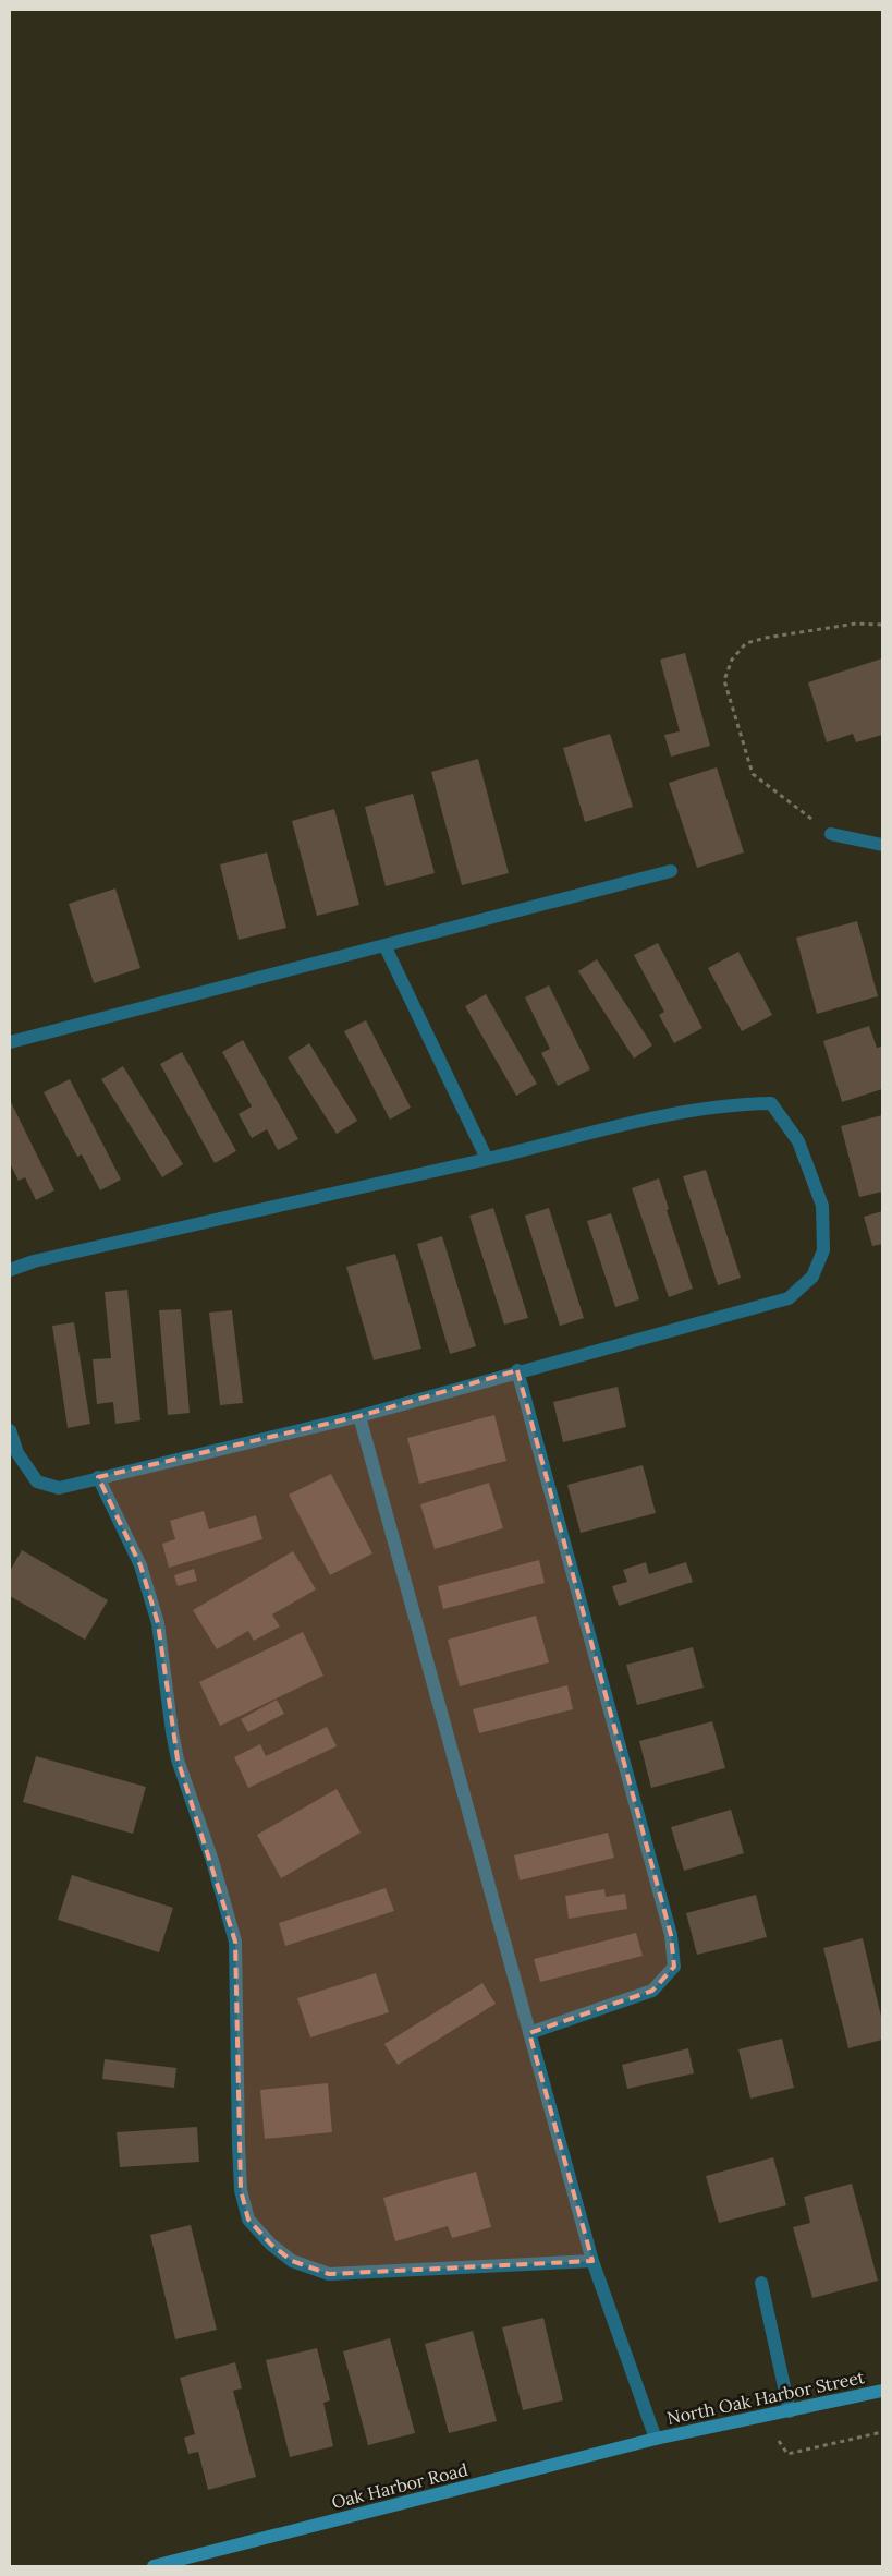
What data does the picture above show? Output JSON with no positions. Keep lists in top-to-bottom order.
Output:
{
  "streets": {
    "street": ["North Oak Harbor Street", "Oak Harbor Road"]
  },
  "crossings": [
    ["North Oak Harbor Street", "Oak Harbor Road"]
  ]
}
